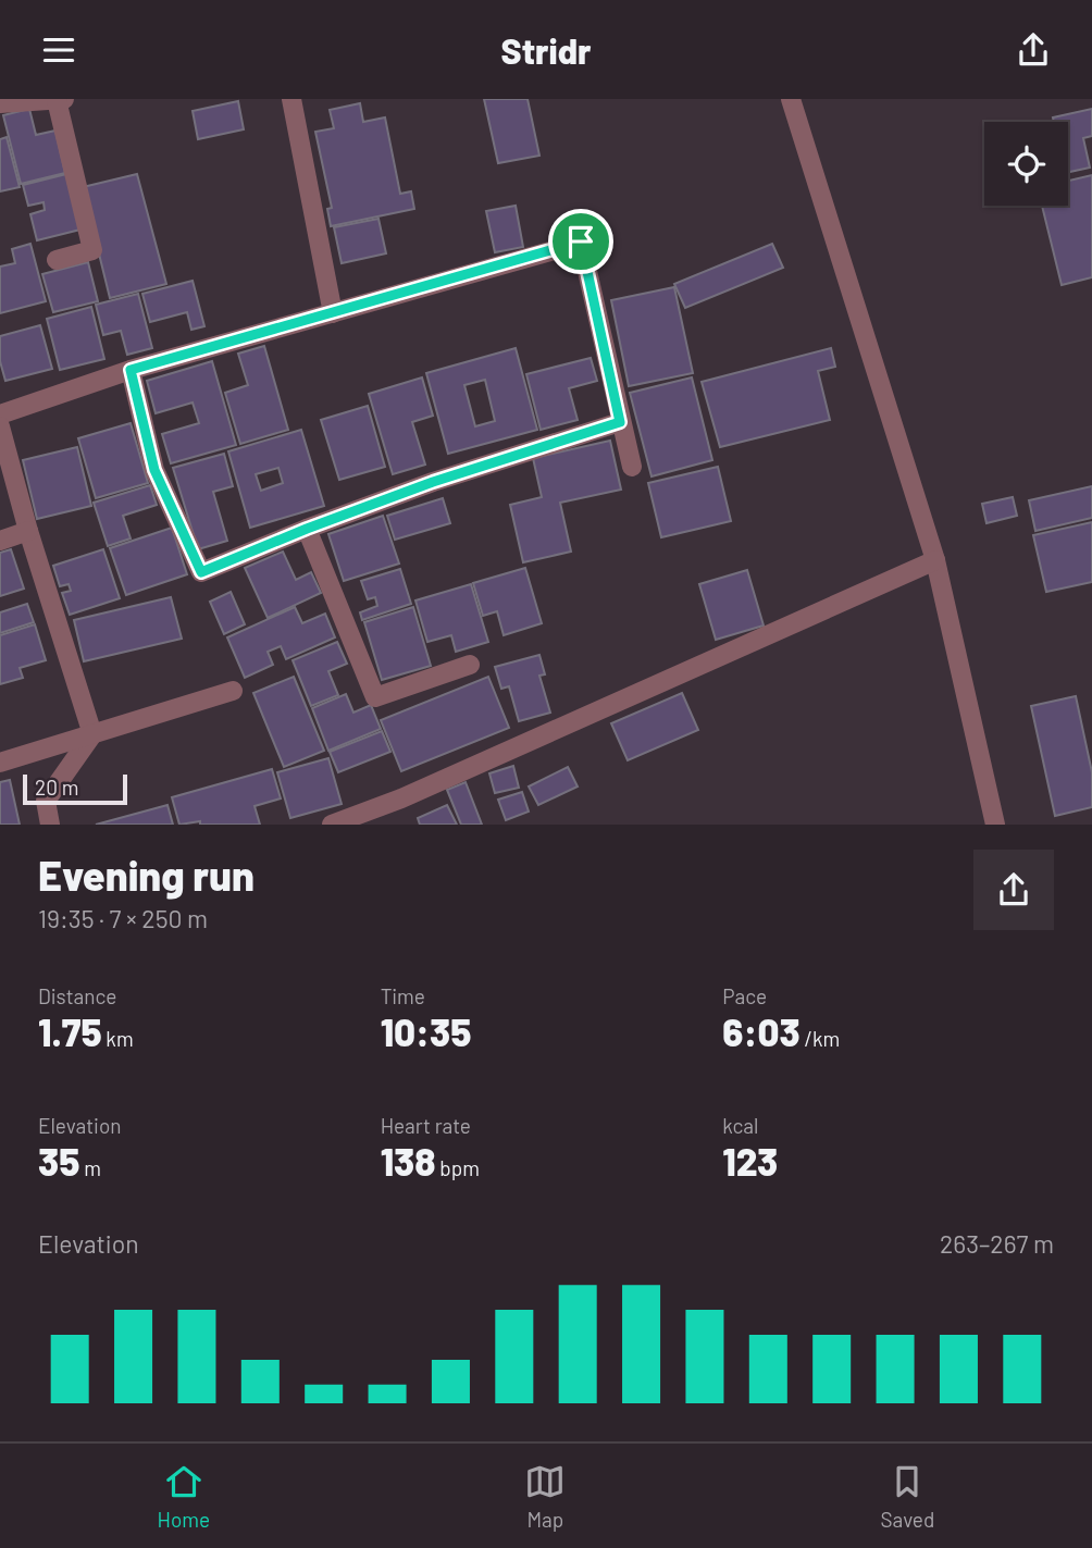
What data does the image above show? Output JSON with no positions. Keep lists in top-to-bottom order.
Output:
{
  "scale_bar": "20 m",
  "page": {
    "header": "Stridr",
    "scale": "20 m",
    "heading": ["Evening run", "19:35 · 7 × 250 m"],
    "stats": [
      ["Distance", "1.75 km"],
      ["Time", "10:35"],
      ["Pace", "6:03 /km"],
      ["Elevation", "35 m"],
      ["Heart rate", "138 bpm"],
      ["kcal", "123"]
    ],
    "chart": ["Elevation", "263–267 m"],
    "tabs": ["Home", "Map", "Saved"]
  }
}
